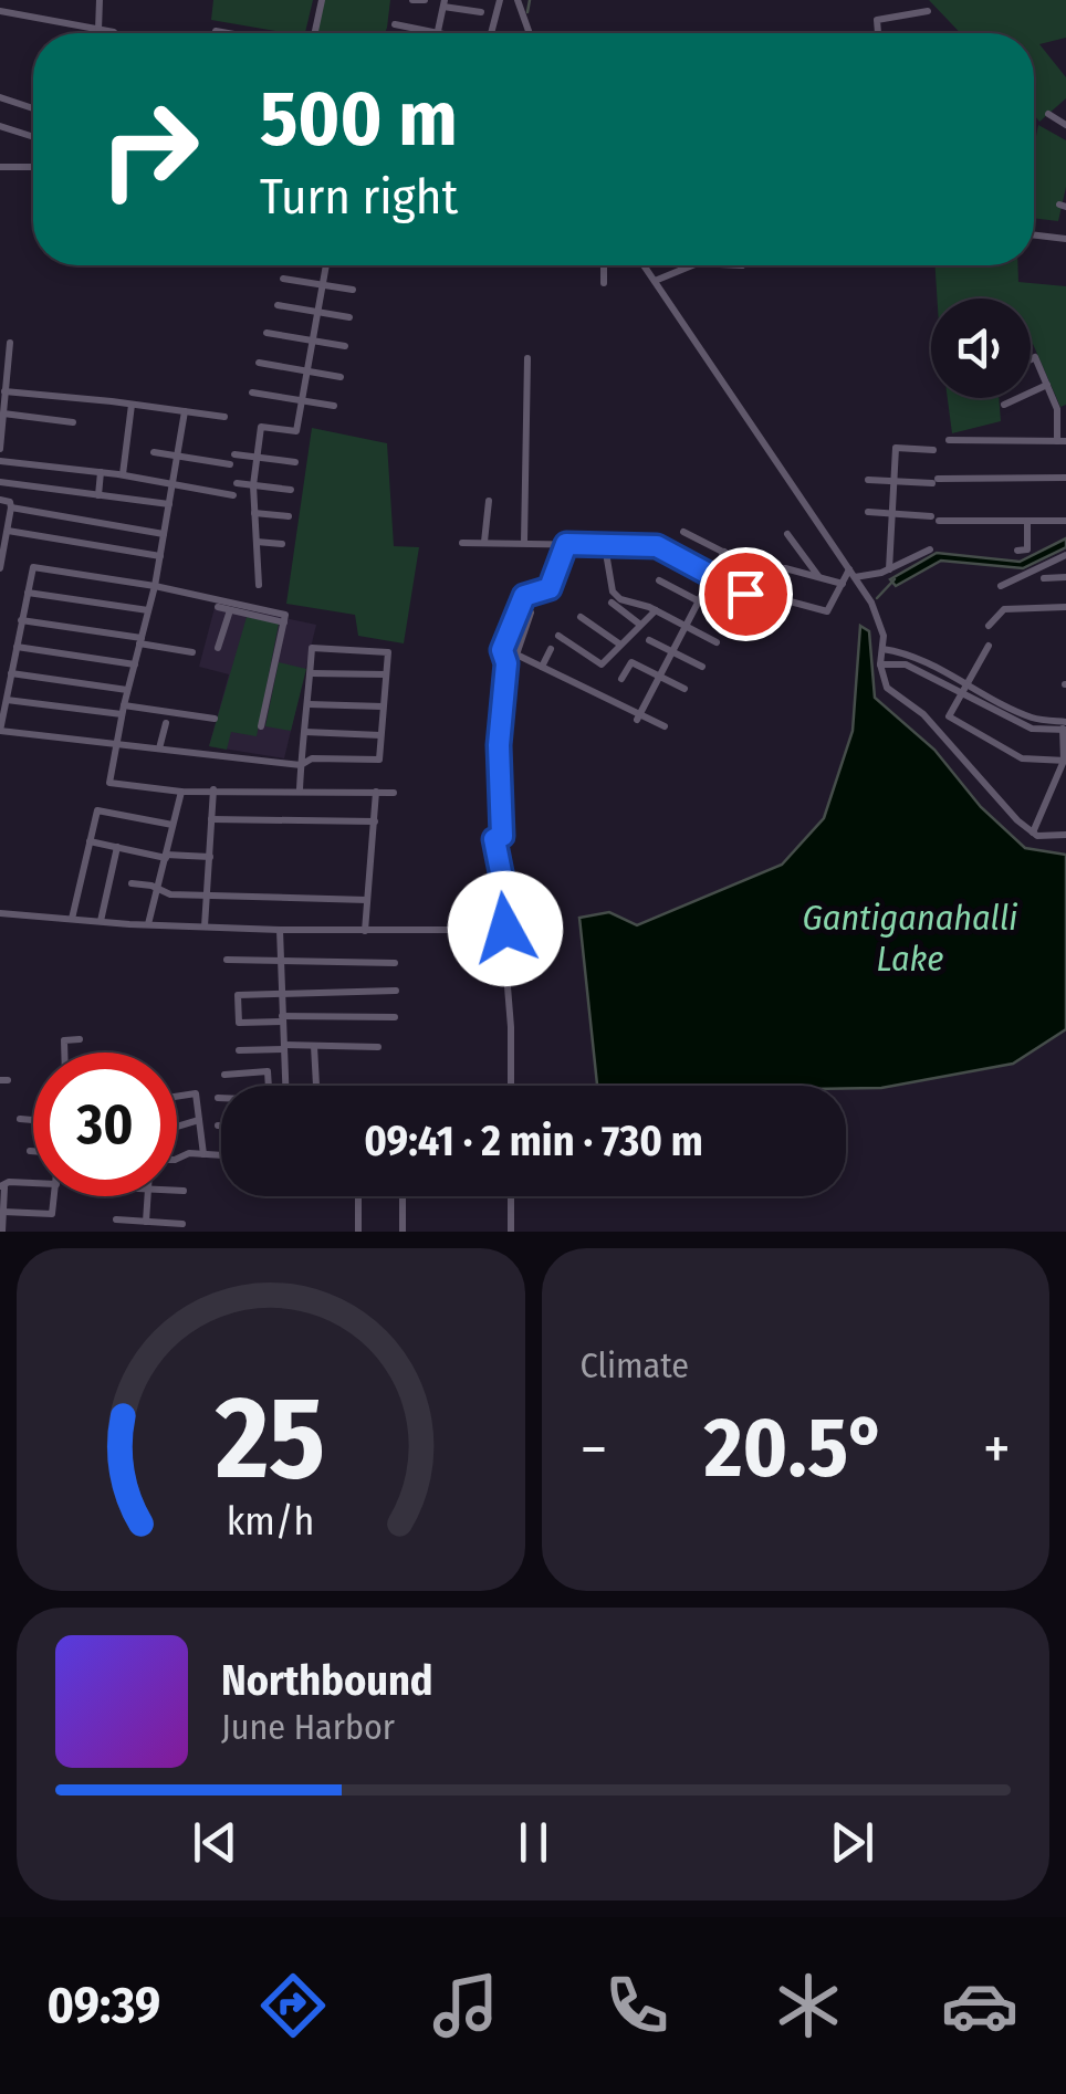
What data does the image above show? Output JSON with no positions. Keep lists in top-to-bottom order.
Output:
{
  "water": ["Gantiganahalli Lake"],
  "page": {
    "turn": ["500 m", "Turn right"],
    "limit": "30",
    "trip": "09:41 · 2 min · 730 m",
    "tile": "Climate",
    "heat": ["−", "20.5°", "+"],
    "song": ["Northbound", "June Harbor"],
    "tabs": "09:39",
    "gauge": ["25", "km/h"]
  }
}
